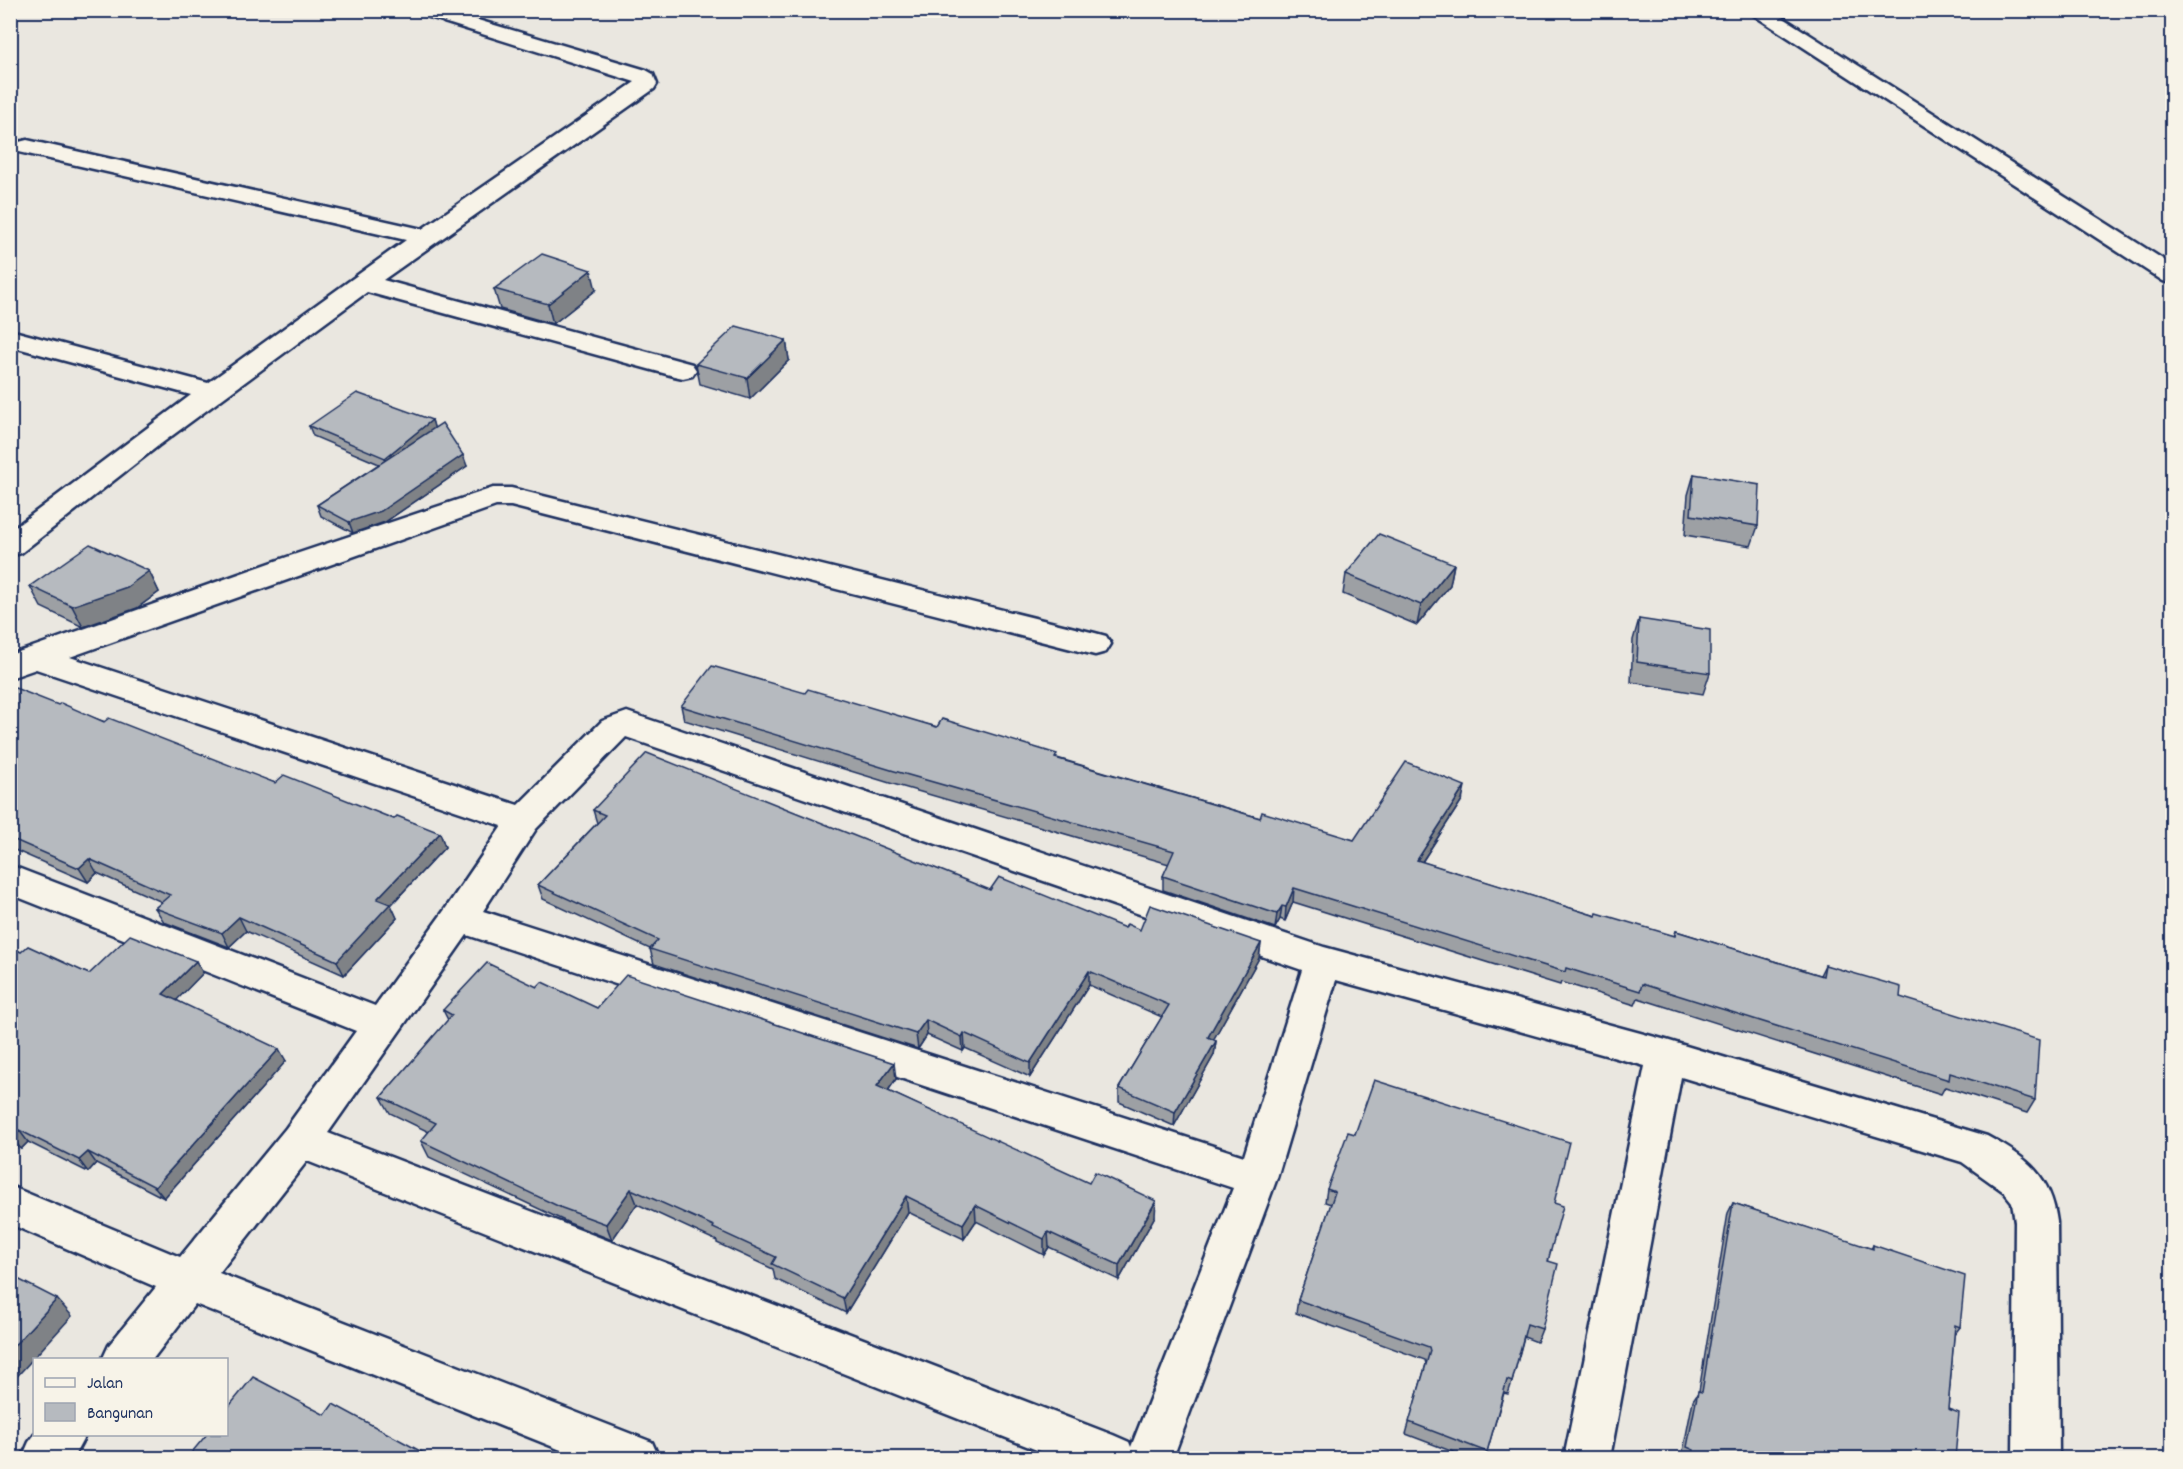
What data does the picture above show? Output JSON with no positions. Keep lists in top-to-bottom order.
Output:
{
  "legend": ["Jalan", "Bangunan"]
}
